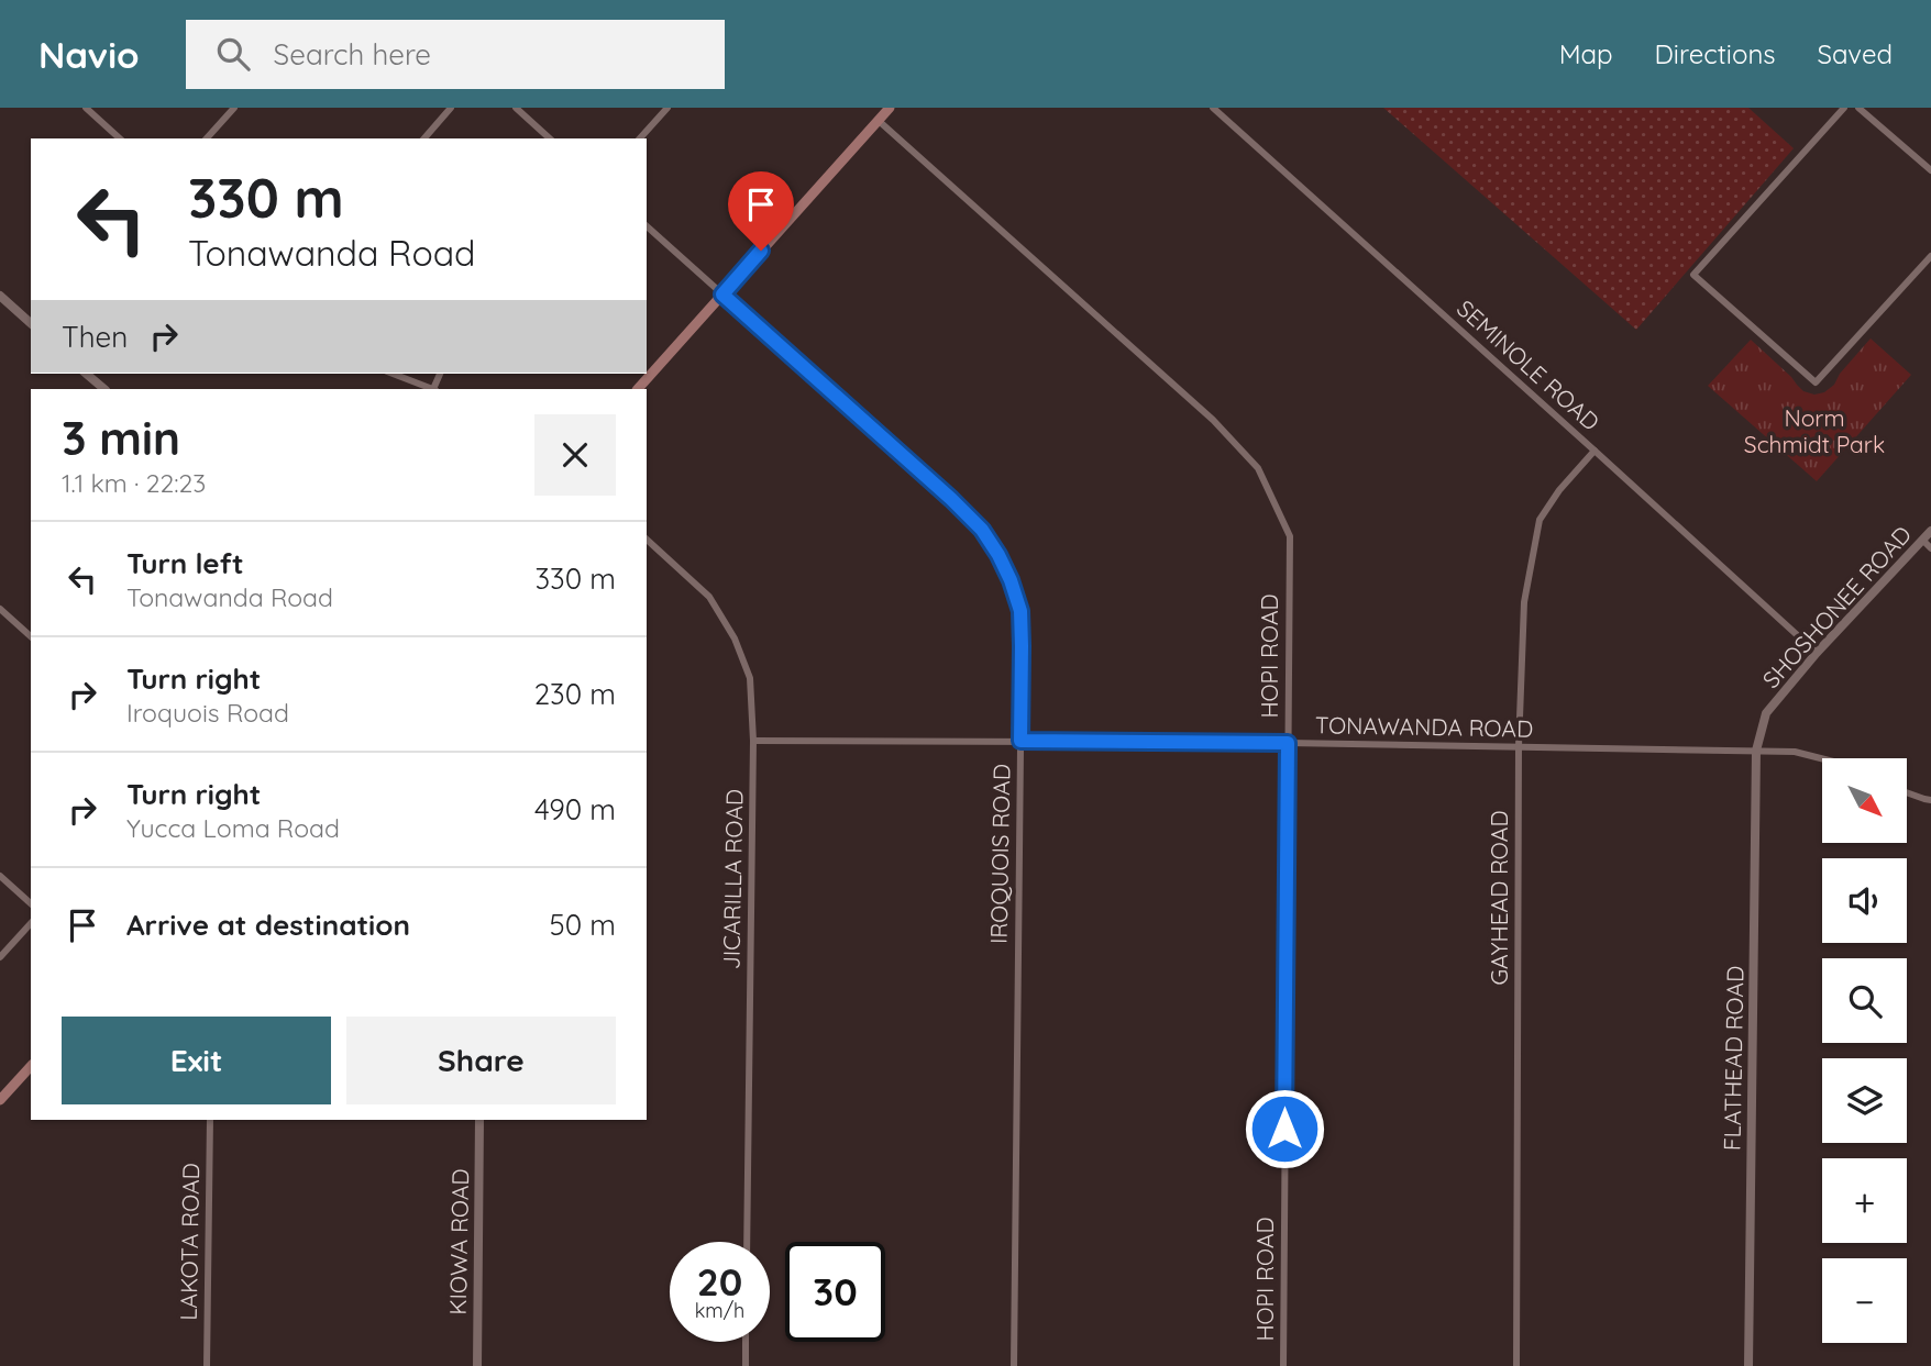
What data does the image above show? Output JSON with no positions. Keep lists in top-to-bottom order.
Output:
{
  "streets": {
    "street": [
      "SEMINOLE ROAD",
      "SHOSHONEE ROAD",
      "HOPI ROAD",
      "TONAWANDA ROAD",
      "IROQUOIS ROAD",
      "JICARILLA ROAD",
      "GAYHEAD ROAD",
      "FLATHEAD ROAD",
      "LAKOTA ROAD",
      "KIOWA ROAD"
    ]
  },
  "crossings": [
    ["SEMINOLE ROAD", "SHOSHONEE ROAD"],
    ["SEMINOLE ROAD", "GAYHEAD ROAD"],
    ["SHOSHONEE ROAD", "TONAWANDA ROAD"],
    ["SHOSHONEE ROAD", "FLATHEAD ROAD"],
    ["HOPI ROAD", "TONAWANDA ROAD"],
    ["TONAWANDA ROAD", "IROQUOIS ROAD"],
    ["TONAWANDA ROAD", "JICARILLA ROAD"],
    ["TONAWANDA ROAD", "GAYHEAD ROAD"],
    ["TONAWANDA ROAD", "FLATHEAD ROAD"]
  ],
  "parks": ["Norm Schmidt Park"],
  "north": "bottom right",
  "page": {
    "header": "Navio",
    "search": "Search here",
    "nav": ["Map", "Directions", "Saved"],
    "turn": ["330 m", "Tonawanda Road"],
    "then": "Then",
    "heading": ["3 min", "1.1 km · 22:23"],
    "list": [
      {
        "name": "Turn left",
        "note": "Tonawanda Road",
        "value": "330 m"
      },
      {
        "name": "Turn right",
        "note": "Iroquois Road",
        "value": "230 m"
      },
      {
        "name": "Turn right",
        "note": "Yucca Loma Road",
        "value": "490 m"
      },
      {
        "name": "Arrive at destination",
        "value": "50 m"
      }
    ],
    "map_buttons": ["+", "−"],
    "buttons": ["Exit", "Share"],
    "speed": "20 km/h",
    "limit": "30"
  }
}
